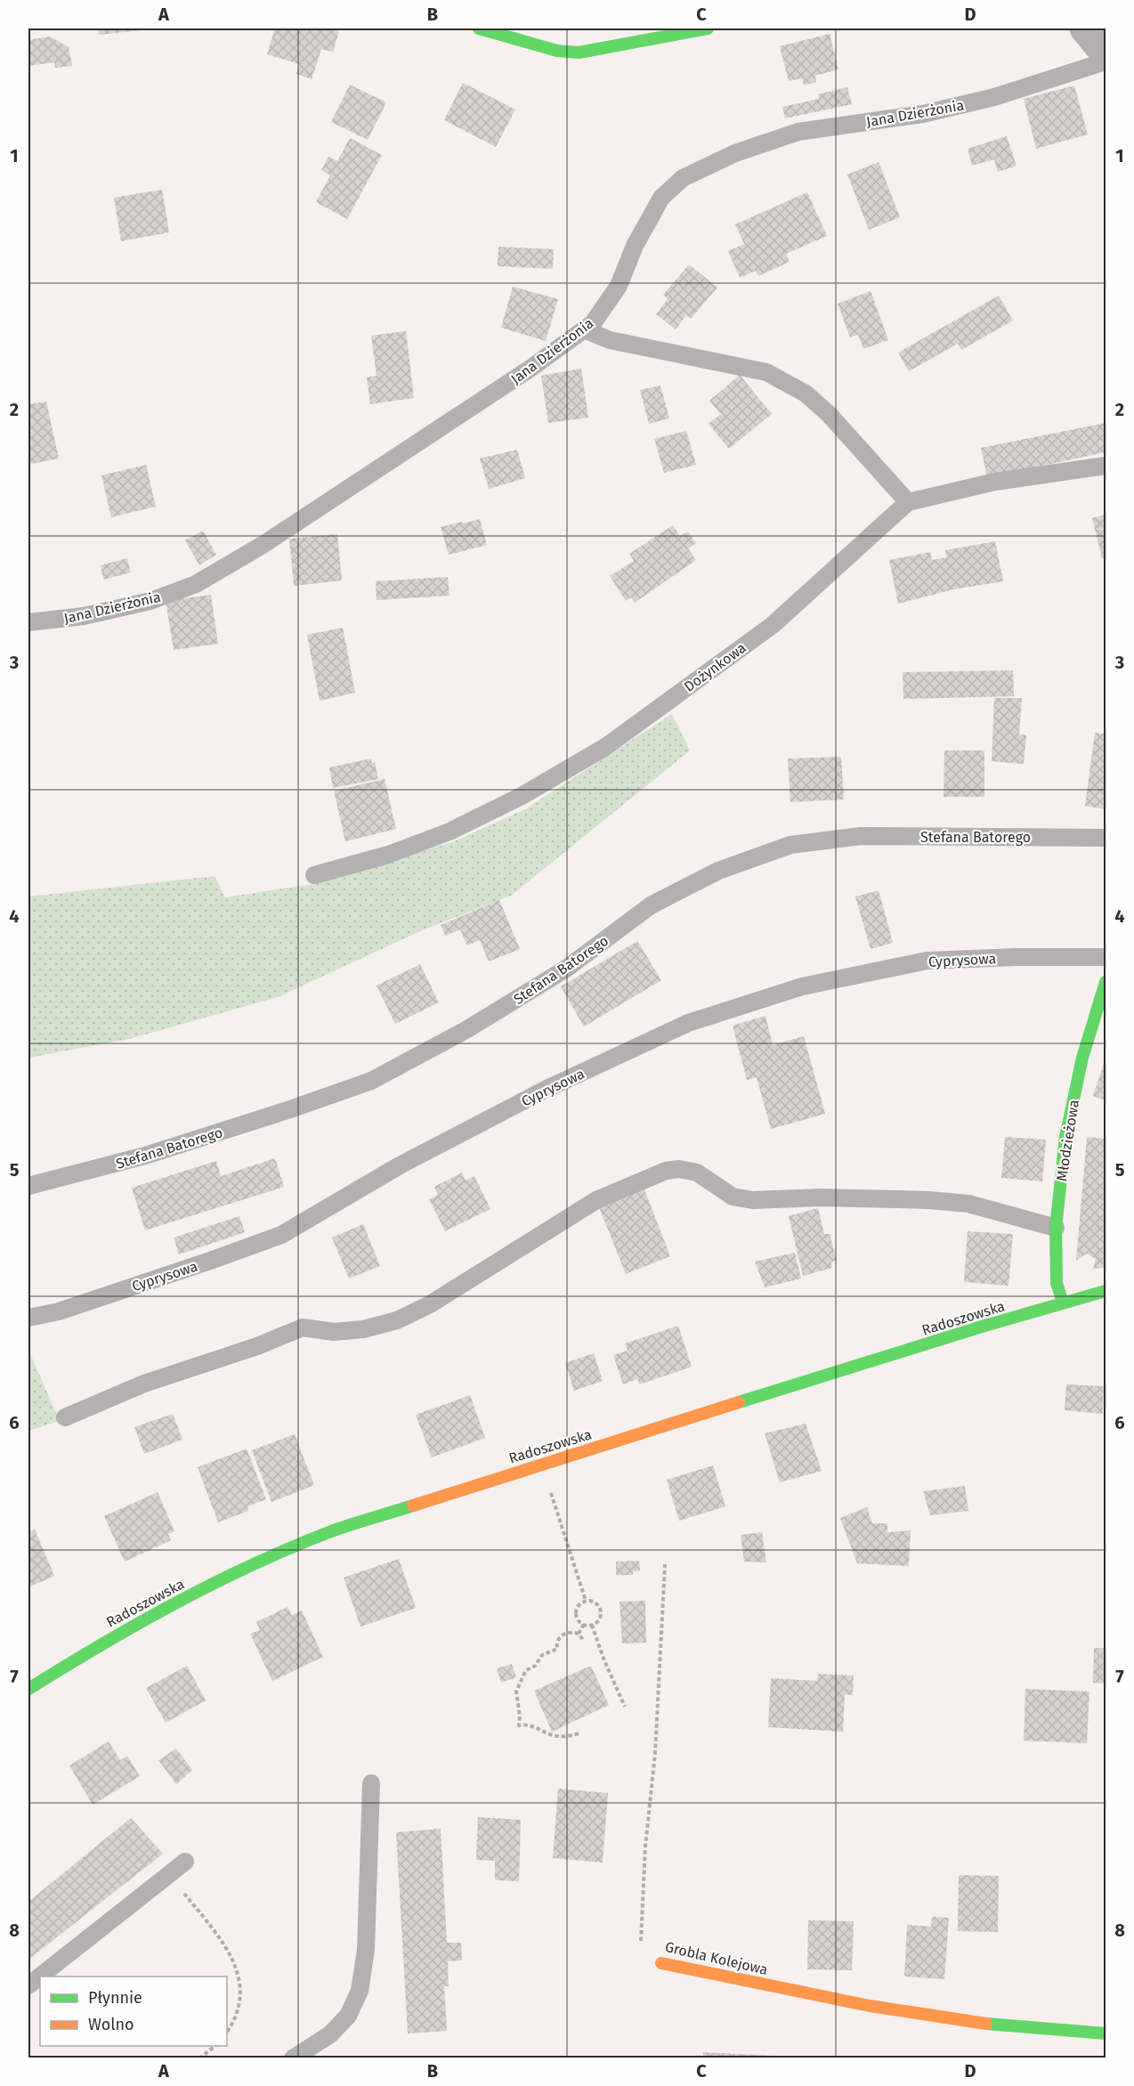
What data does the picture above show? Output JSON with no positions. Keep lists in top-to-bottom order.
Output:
{
  "streets": {
    "street": ["Młodzieżowa", "Radoszowska", "Grobla Kolejowa"],
    "lane": [
      "Jana Dzierżonia",
      "Dożynkowa",
      "Stefana Batorego",
      "Cyprysowa"
    ]
  },
  "crossings": [
    ["Młodzieżowa", "Radoszowska"]
  ],
  "legend": ["Płynnie", "Wolno"],
  "grid": {
    "columns": [
      "A",
      "B",
      "C",
      "D"
    ],
    "rows": [
      "1",
      "2",
      "3",
      "4",
      "5",
      "6",
      "7",
      "8"
    ]
  }
}
